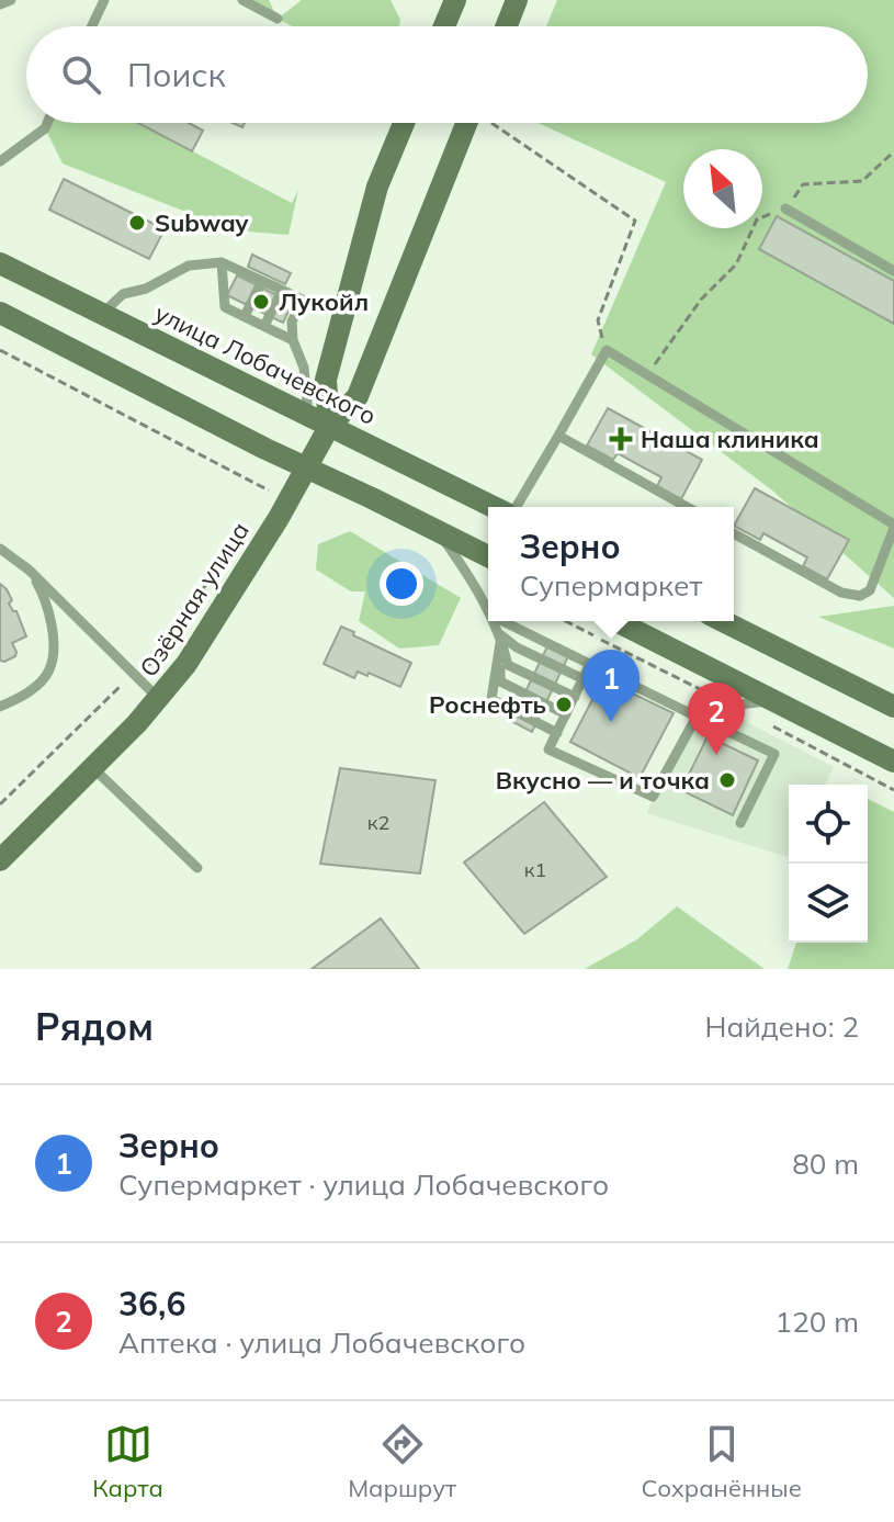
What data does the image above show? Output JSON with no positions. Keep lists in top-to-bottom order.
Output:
{
  "streets": {
    "main road": ["улица Лобачевского", "Озёрная улица"]
  },
  "crossings": [
    ["улица Лобачевского", "Озёрная улица"]
  ],
  "places": {
    "other": [
      "Subway",
      "Лукойл",
      "Роснефть",
      "Вкусно — и точка"
    ],
    "health": ["Наша клиника"]
  },
  "house_numbers": ["к2", "к1"],
  "north": "top left",
  "page": {
    "search": "Поиск",
    "popup": ["Зерно", "Супермаркет"],
    "pins": ["1", "2"],
    "heading": ["Рядом", "Найдено: 2"],
    "list": [
      {
        "mark": "1",
        "name": "Зерно",
        "note": "Супермаркет · улица Лобачевского",
        "value": "80 m"
      },
      {
        "mark": "2",
        "name": "36,6",
        "note": "Аптека · улица Лобачевского",
        "value": "120 m"
      }
    ],
    "nav": ["Карта", "Маршрут", "Сохранённые"]
  }
}
